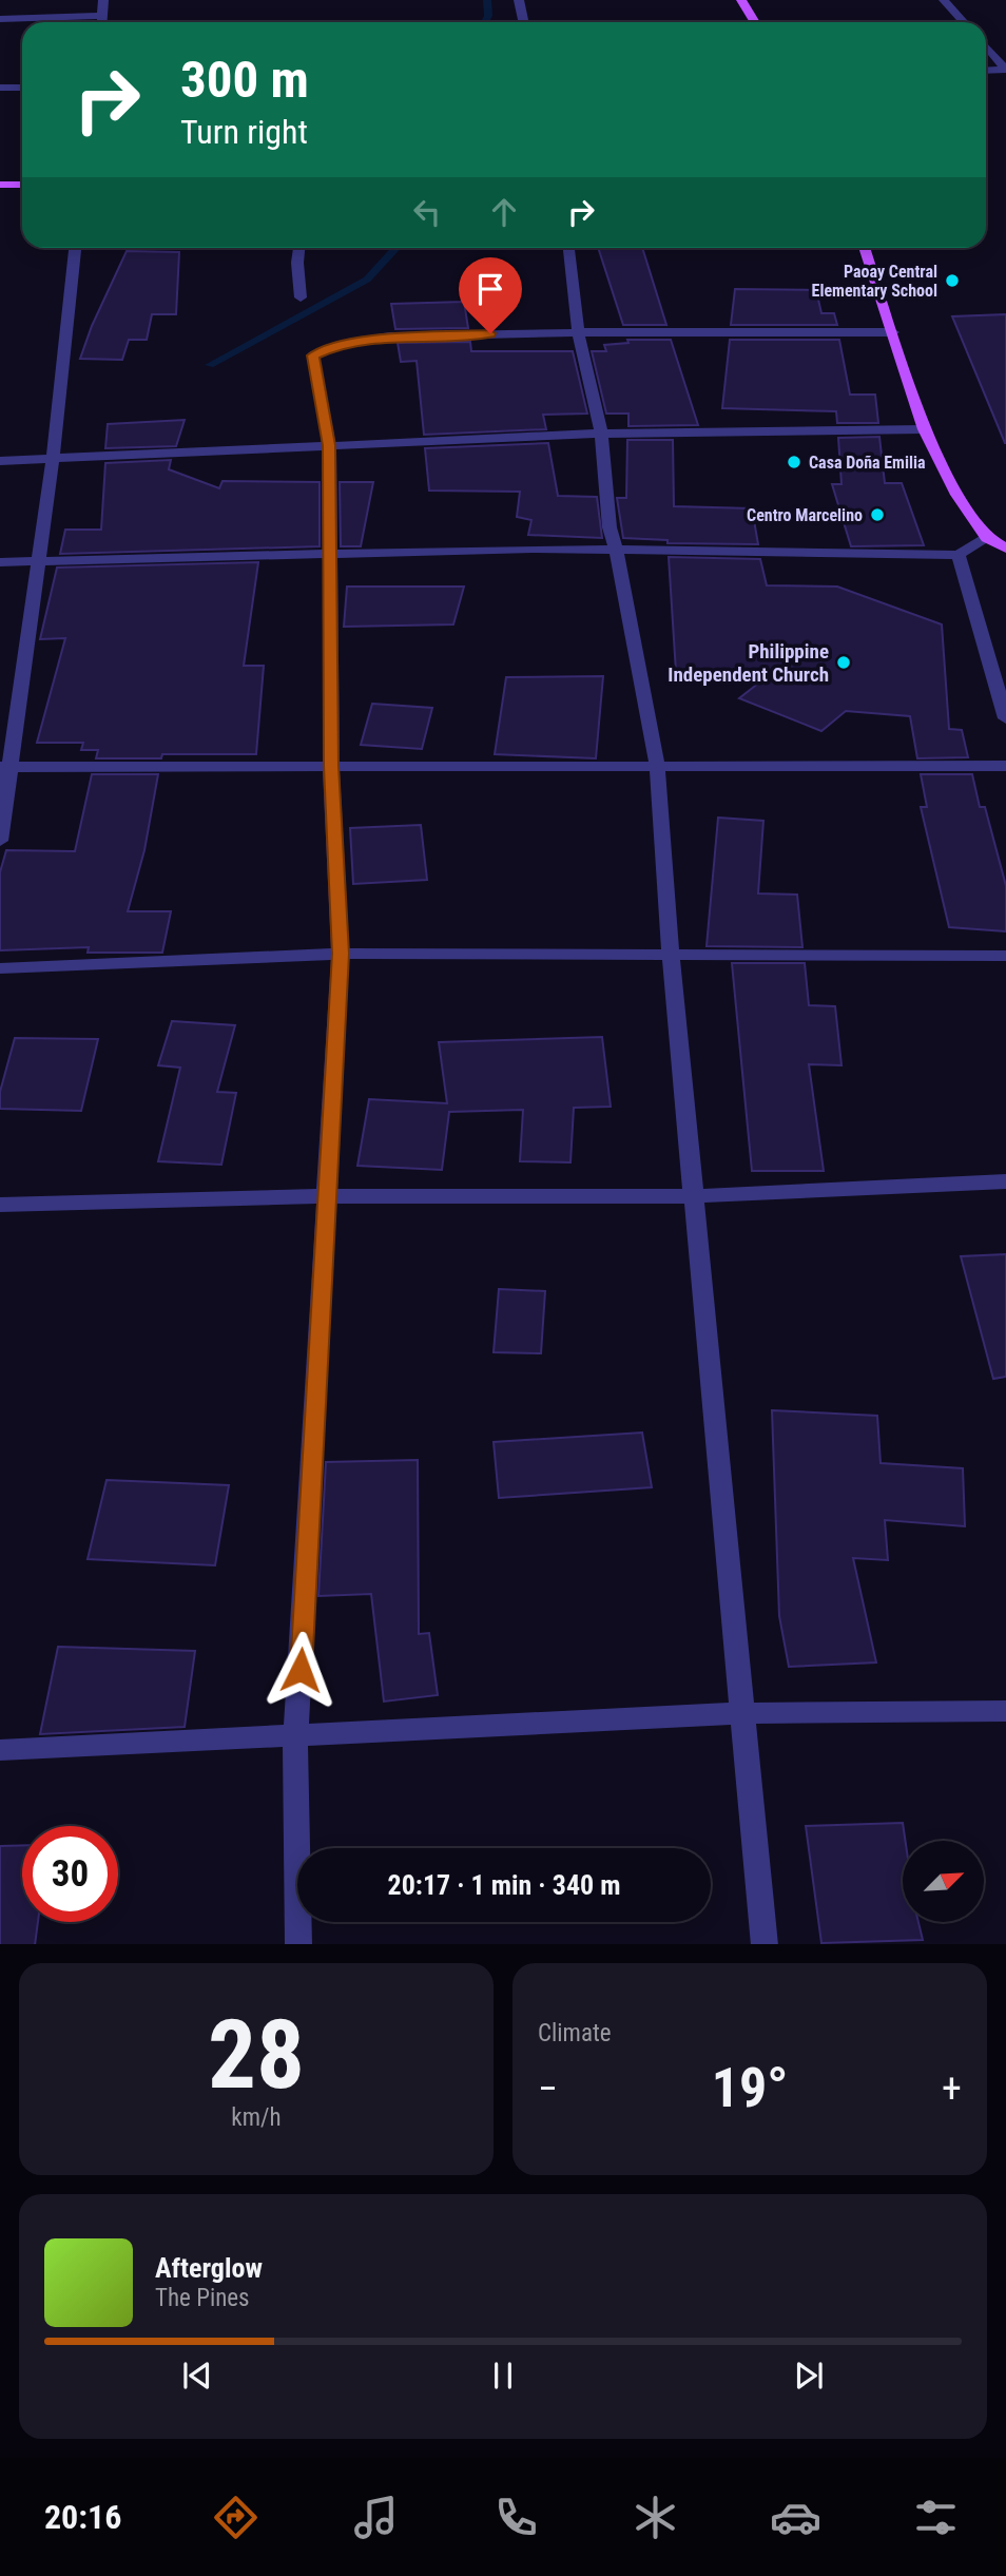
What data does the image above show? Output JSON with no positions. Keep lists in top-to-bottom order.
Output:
{
  "places": [
    "Paoay Central Elementary School",
    "Casa Doña Emilia",
    "Centro Marcelino",
    "Philippine Independent Church"
  ],
  "north": "top right",
  "page": {
    "turn": ["300 m", "Turn right"],
    "limit": "30",
    "trip": "20:17 · 1 min · 340 m",
    "tile": [
      ["28", "km/h"],
      "Climate"
    ],
    "heat": ["−", "19°", "+"],
    "song": ["Afterglow", "The Pines"],
    "tabs": "20:16"
  }
}
